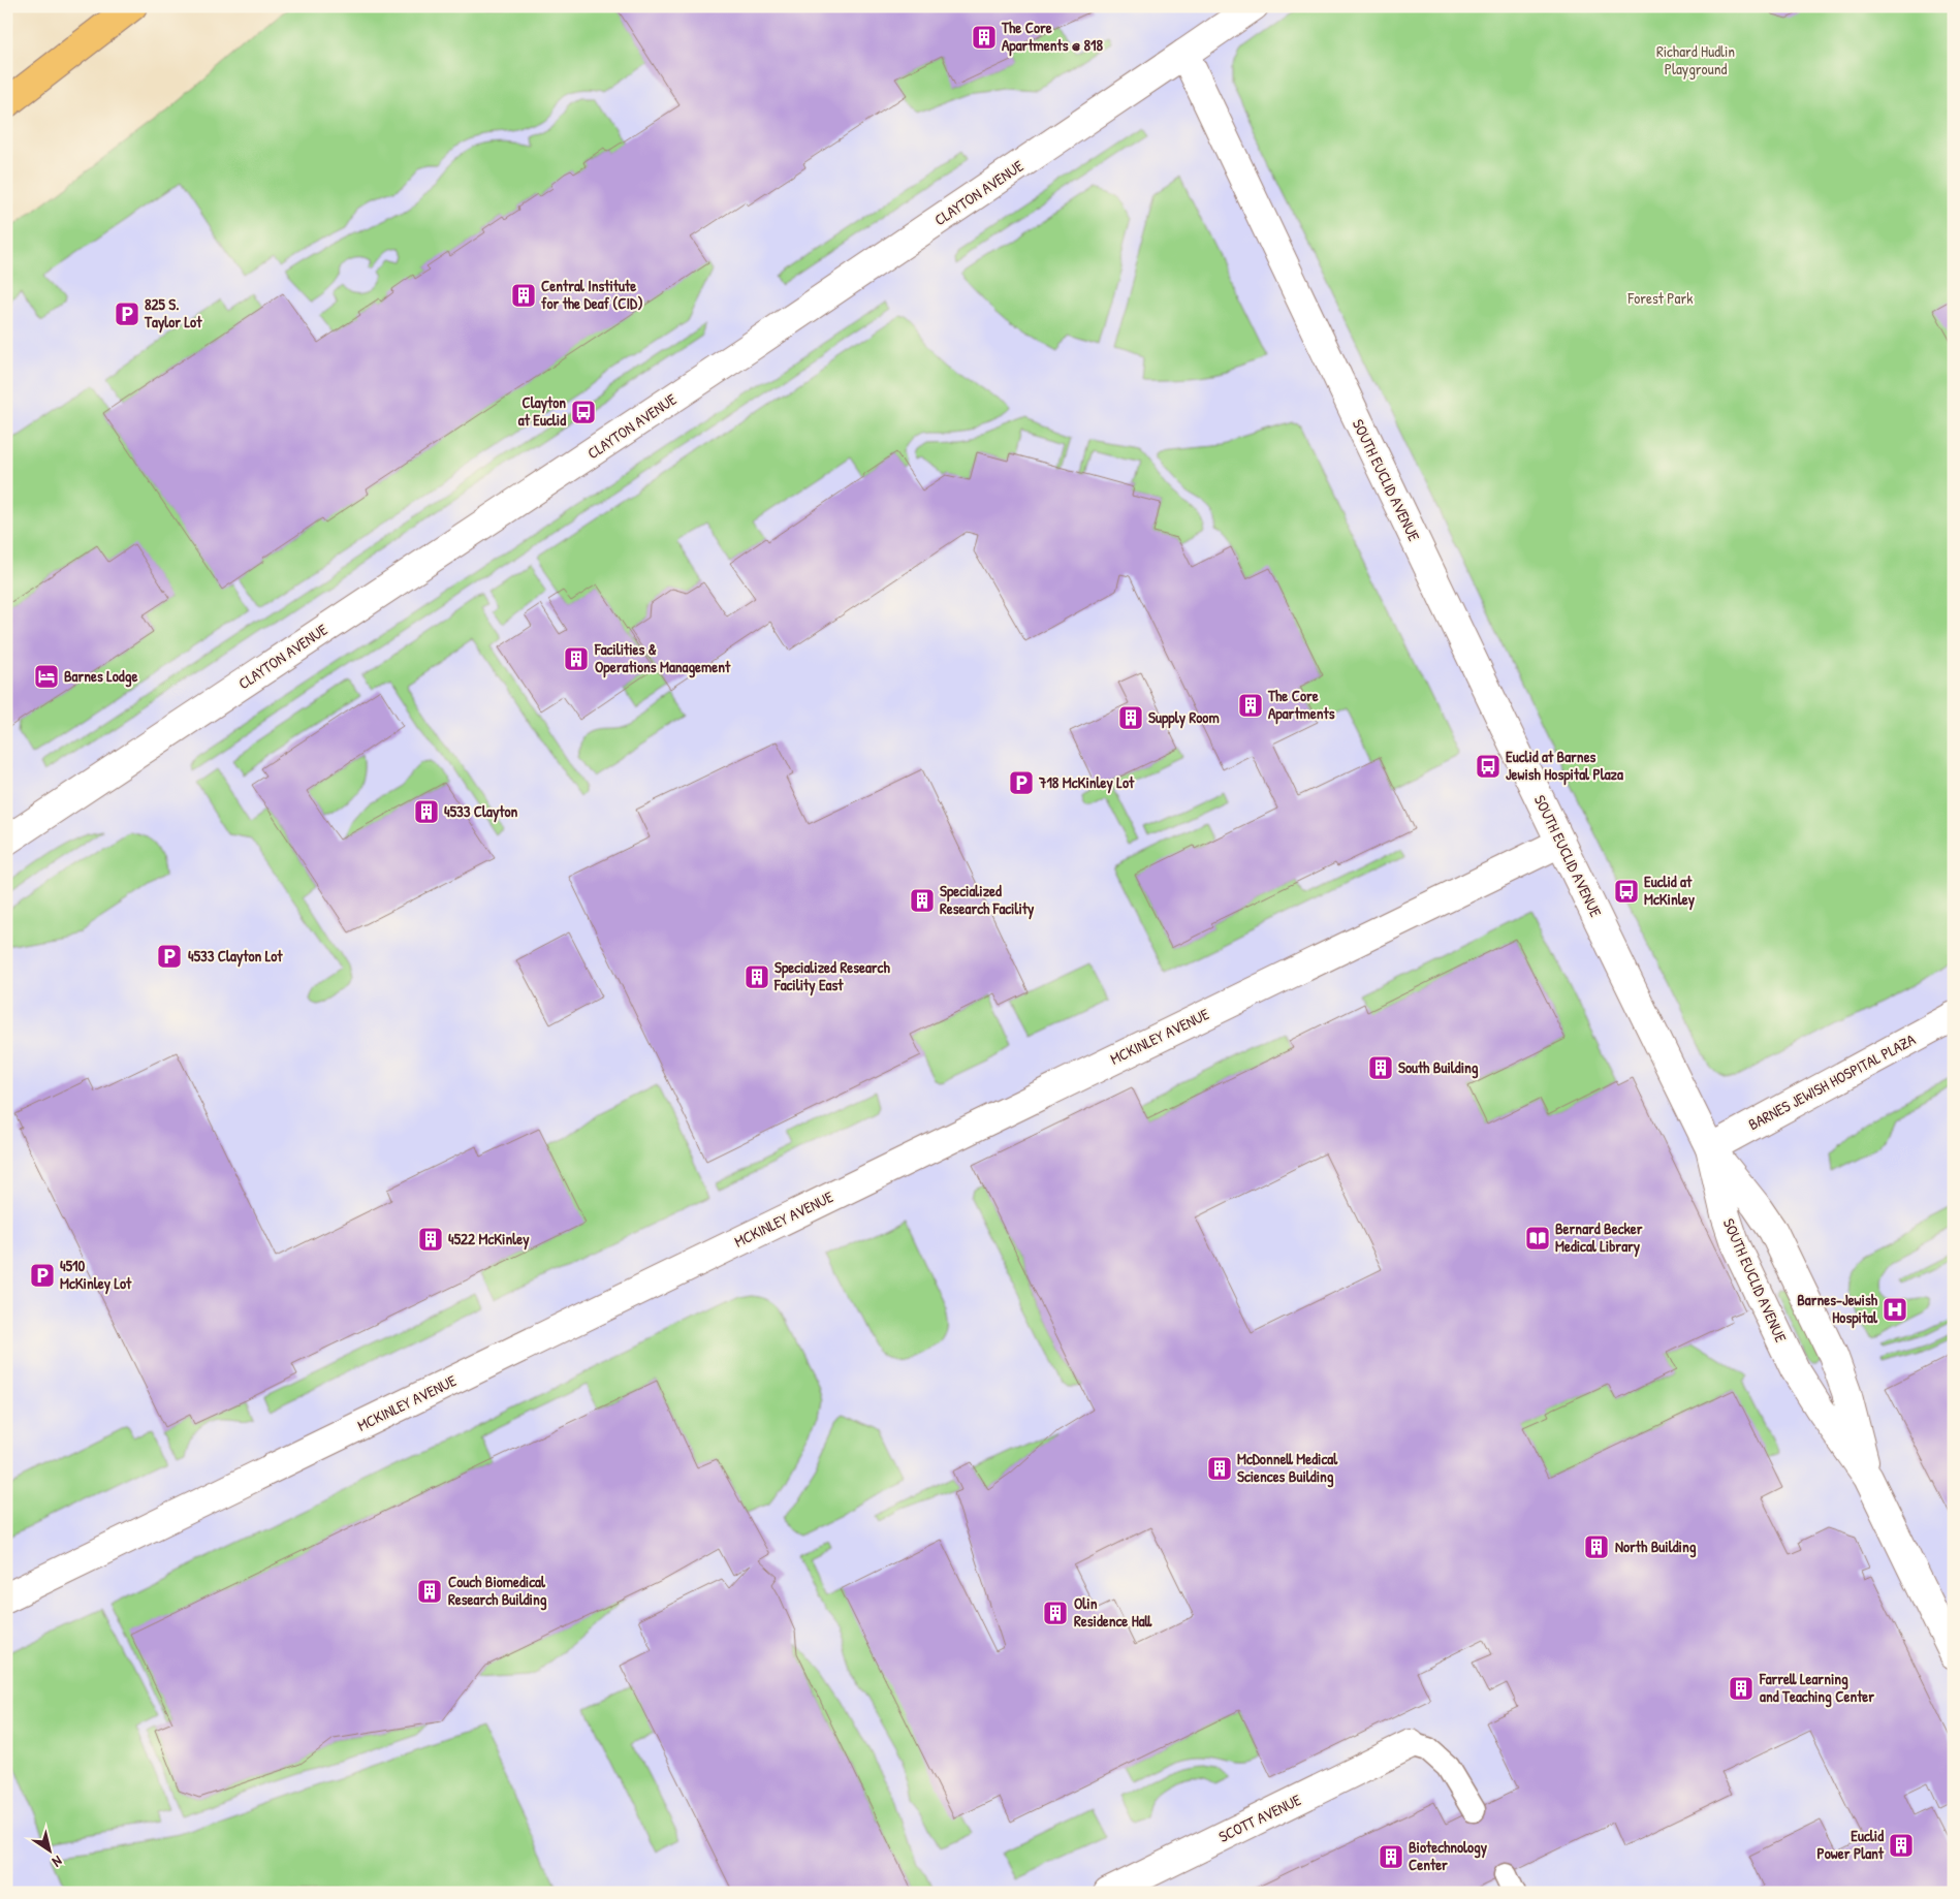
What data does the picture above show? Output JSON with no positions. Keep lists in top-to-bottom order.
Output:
{
  "streets": {
    "street": [
      "CLAYTON AVENUE",
      "SOUTH EUCLID AVENUE",
      "MCKINLEY AVENUE",
      "BARNES JEWISH HOSPITAL PLAZA",
      "SCOTT AVENUE"
    ]
  },
  "crossings": [
    ["CLAYTON AVENUE", "SOUTH EUCLID AVENUE"],
    ["SOUTH EUCLID AVENUE", "MCKINLEY AVENUE"],
    ["SOUTH EUCLID AVENUE", "BARNES JEWISH HOSPITAL PLAZA"]
  ],
  "parks": ["Richard Hudlin Playground", "Forest Park"],
  "places": {
    "building": [
      "The Core Apartments @ 818",
      "Central Institute for the Deaf (CID)",
      "Facilities & Operations Management",
      "The Core Apartments",
      "Supply Room",
      "4533 Clayton",
      "Specialized Research Facility",
      "Specialized Research Facility East",
      "South Building",
      "4522 McKinley",
      "McDonnell Medical Sciences Building",
      "North Building",
      "Couch Biomedical Research Building",
      "Olin Residence Hall",
      "Farrell Learning and Teaching Center",
      "Euclid Power Plant",
      "Biotechnology Center"
    ],
    "parking": [
      "825 S. Taylor Lot",
      "718 McKinley Lot",
      "4533 Clayton Lot",
      "4510 McKinley Lot"
    ],
    "bus stop": ["Clayton at Euclid", "Euclid at Barnes Jewish Hospital Plaza", "Euclid at McKinley"],
    "hotel": ["Barnes Lodge"],
    "library": ["Bernard Becker Medical Library"],
    "hospital": ["Barnes-Jewish Hospital"]
  },
  "north": "bottom right"
}
